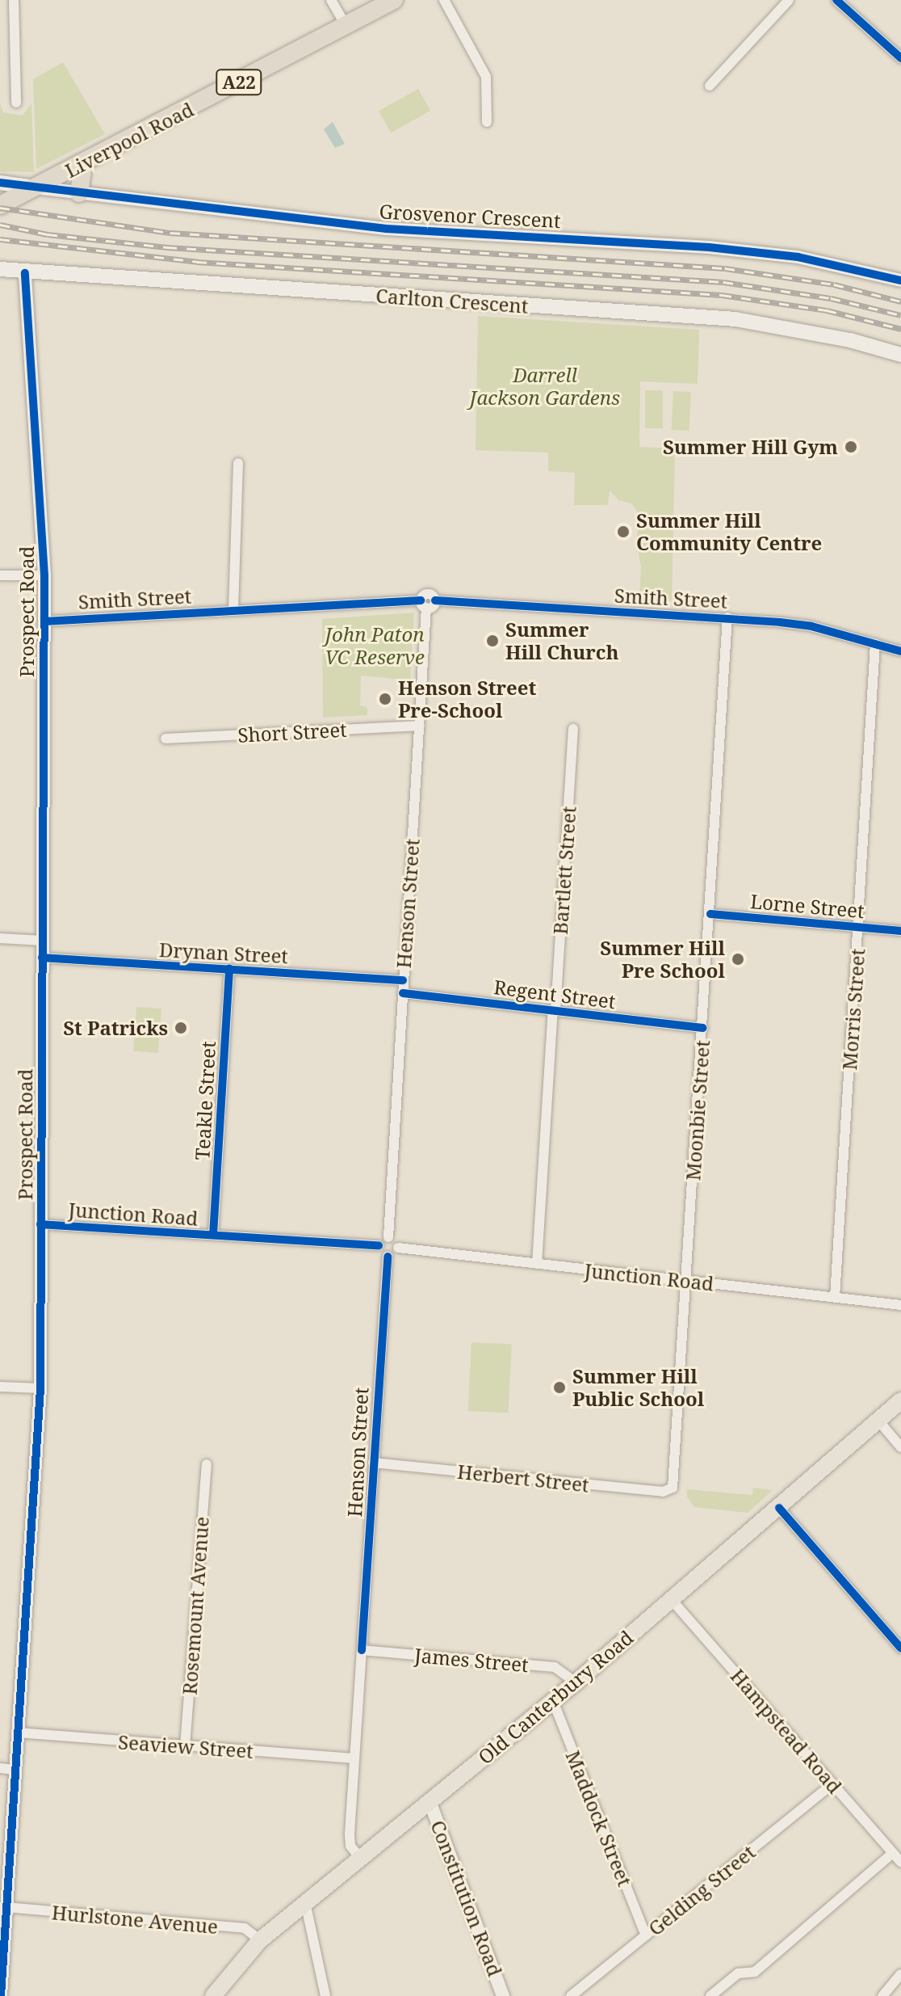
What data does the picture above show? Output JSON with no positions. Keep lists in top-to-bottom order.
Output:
{
  "streets": {
    "highway": ["A22", "Liverpool Road"],
    "main road": ["Carlton Crescent", "Old Canterbury Road"],
    "street": [
      "Grosvenor Crescent",
      "Smith Street",
      "Prospect Road",
      "Short Street",
      "Bartlett Street",
      "Henson Street",
      "Lorne Street",
      "Drynan Street",
      "Regent Street",
      "Morris Street",
      "Teakle Street",
      "Moonbie Street",
      "Junction Road",
      "Herbert Street",
      "Rosemount Avenue",
      "James Street",
      "Hampstead Road",
      "Seaview Street",
      "Maddock Street",
      "Gelding Street",
      "Constitution Road",
      "Hurlstone Avenue"
    ]
  },
  "crossings": [
    ["Liverpool Road", "Grosvenor Crescent"],
    ["Carlton Crescent", "Prospect Road"],
    ["Smith Street", "Prospect Road"],
    ["Smith Street", "Henson Street"],
    ["Smith Street", "Morris Street"],
    ["Smith Street", "Moonbie Street"],
    ["Prospect Road", "Drynan Street"],
    ["Prospect Road", "Junction Road"],
    ["Prospect Road", "Seaview Street"],
    ["Prospect Road", "Hurlstone Avenue"],
    ["Short Street", "Henson Street"],
    ["Bartlett Street", "Regent Street"],
    ["Bartlett Street", "Junction Road"],
    ["Henson Street", "Drynan Street"],
    ["Henson Street", "Regent Street"],
    ["Henson Street", "Herbert Street"],
    ["Henson Street", "James Street"],
    ["Henson Street", "Old Canterbury Road"],
    ["Henson Street", "Seaview Street"],
    ["Lorne Street", "Morris Street"],
    ["Lorne Street", "Moonbie Street"],
    ["Drynan Street", "Teakle Street"],
    ["Regent Street", "Moonbie Street"],
    ["Morris Street", "Junction Road"],
    ["Teakle Street", "Junction Road"],
    ["Moonbie Street", "Junction Road"],
    ["Moonbie Street", "Herbert Street"],
    ["Rosemount Avenue", "Seaview Street"],
    ["James Street", "Old Canterbury Road"],
    ["Old Canterbury Road", "Hampstead Road"],
    ["Old Canterbury Road", "Maddock Street"],
    ["Old Canterbury Road", "Constitution Road"],
    ["Old Canterbury Road", "Hurlstone Avenue"],
    ["Hampstead Road", "Gelding Street"],
    ["Maddock Street", "Gelding Street"]
  ],
  "parks": ["Darrell Jackson Gardens", "John Paton VC Reserve"],
  "places": [
    "Summer Hill Gym",
    "Summer Hill Community Centre",
    "Summer Hill Church",
    "Henson Street Pre-School",
    "Summer Hill Pre School",
    "St Patricks",
    "Summer Hill Public School"
  ]
}
